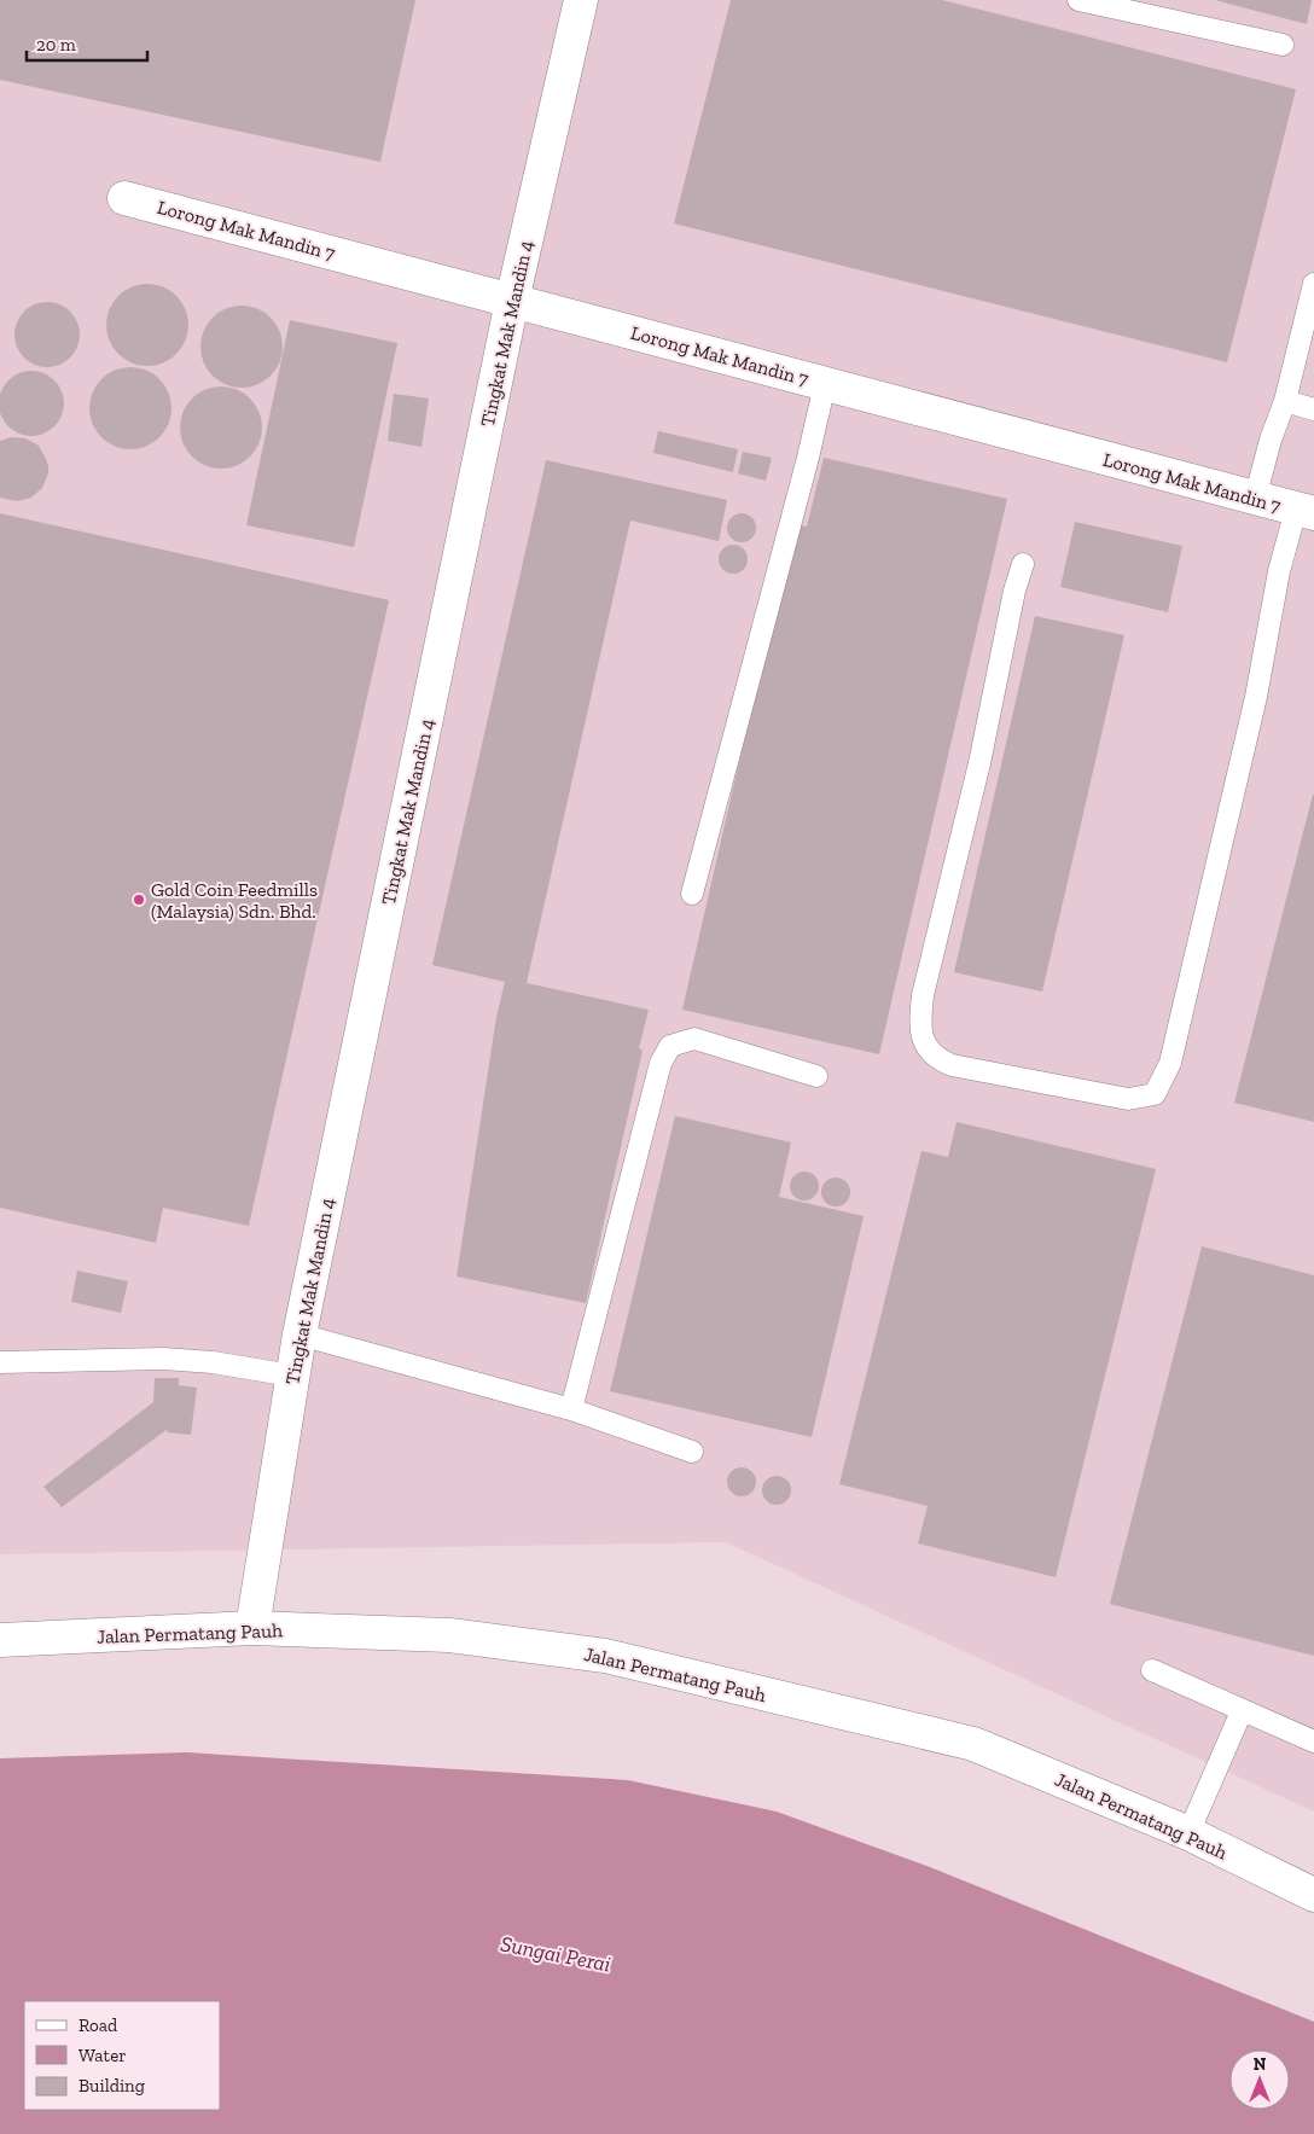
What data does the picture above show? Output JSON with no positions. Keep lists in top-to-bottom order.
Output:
{
  "streets": {
    "street": ["Lorong Mak Mandin 7", "Tingkat Mak Mandin 4", "Jalan Permatang Pauh"]
  },
  "crossings": [
    ["Lorong Mak Mandin 7", "Tingkat Mak Mandin 4"],
    ["Tingkat Mak Mandin 4", "Jalan Permatang Pauh"]
  ],
  "water": ["Sungai Perai"],
  "places": ["Gold Coin Feedmills (Malaysia) Sdn. Bhd."],
  "legend": ["Road", "Water", "Building"],
  "scale_bar": "20 m",
  "north": "top"
}
